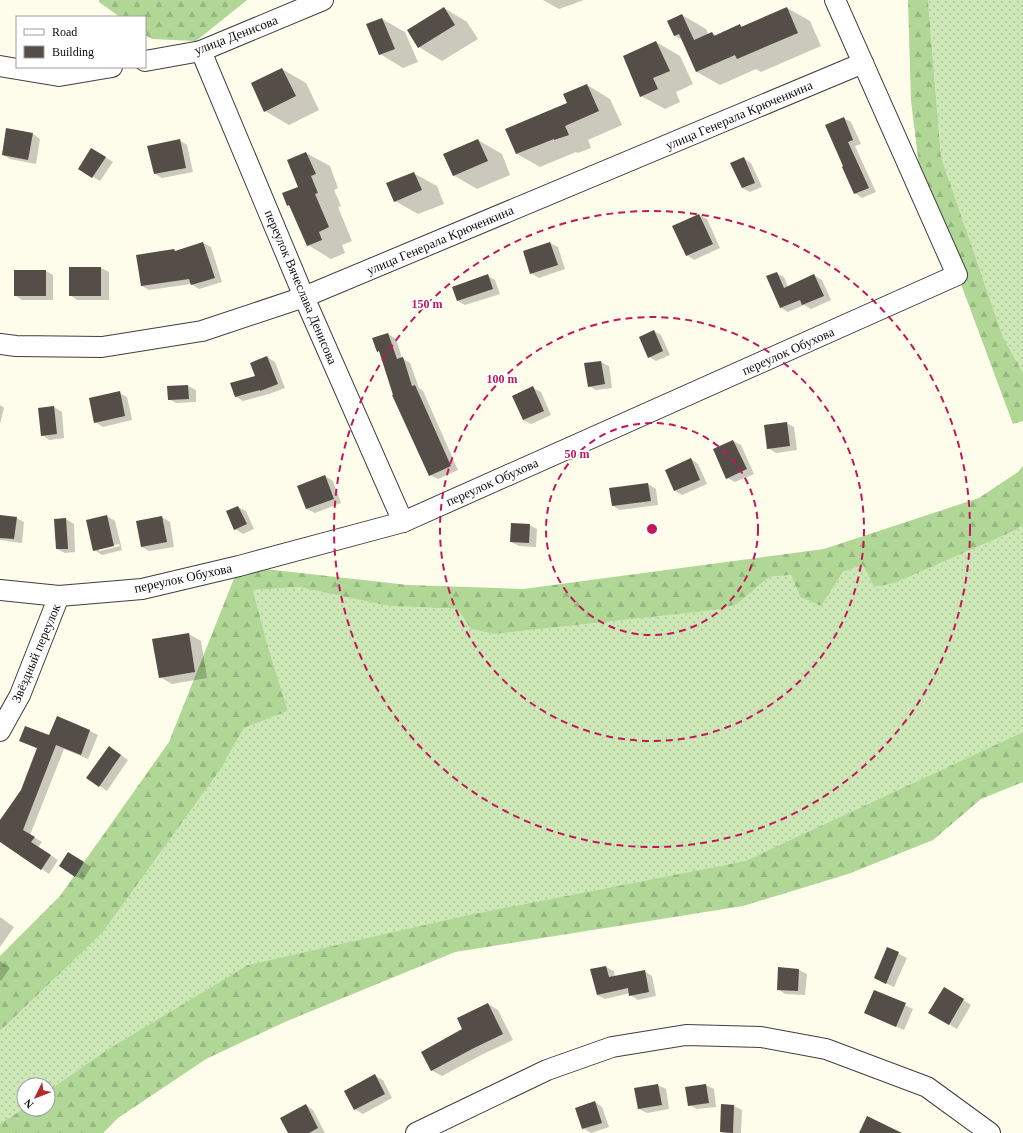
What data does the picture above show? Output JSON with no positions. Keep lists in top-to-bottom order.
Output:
{
  "streets": {
    "street": [
      "улица Денисова",
      "улица Генерала Крюченкина",
      "переулок Вячеслава Денисова",
      "переулок Обухова",
      "Звёздный переулок"
    ]
  },
  "crossings": [
    ["улица Денисова", "переулок Вячеслава Денисова"],
    ["улица Генерала Крюченкина", "переулок Вячеслава Денисова"],
    ["улица Генерала Крюченкина", "переулок Обухова"],
    ["переулок Вячеслава Денисова", "переулок Обухова"],
    ["переулок Обухова", "Звёздный переулок"]
  ],
  "legend": ["Road", "Building"],
  "north": "bottom left",
  "rings": ["150 m", "100 m", "50 m"]
}
